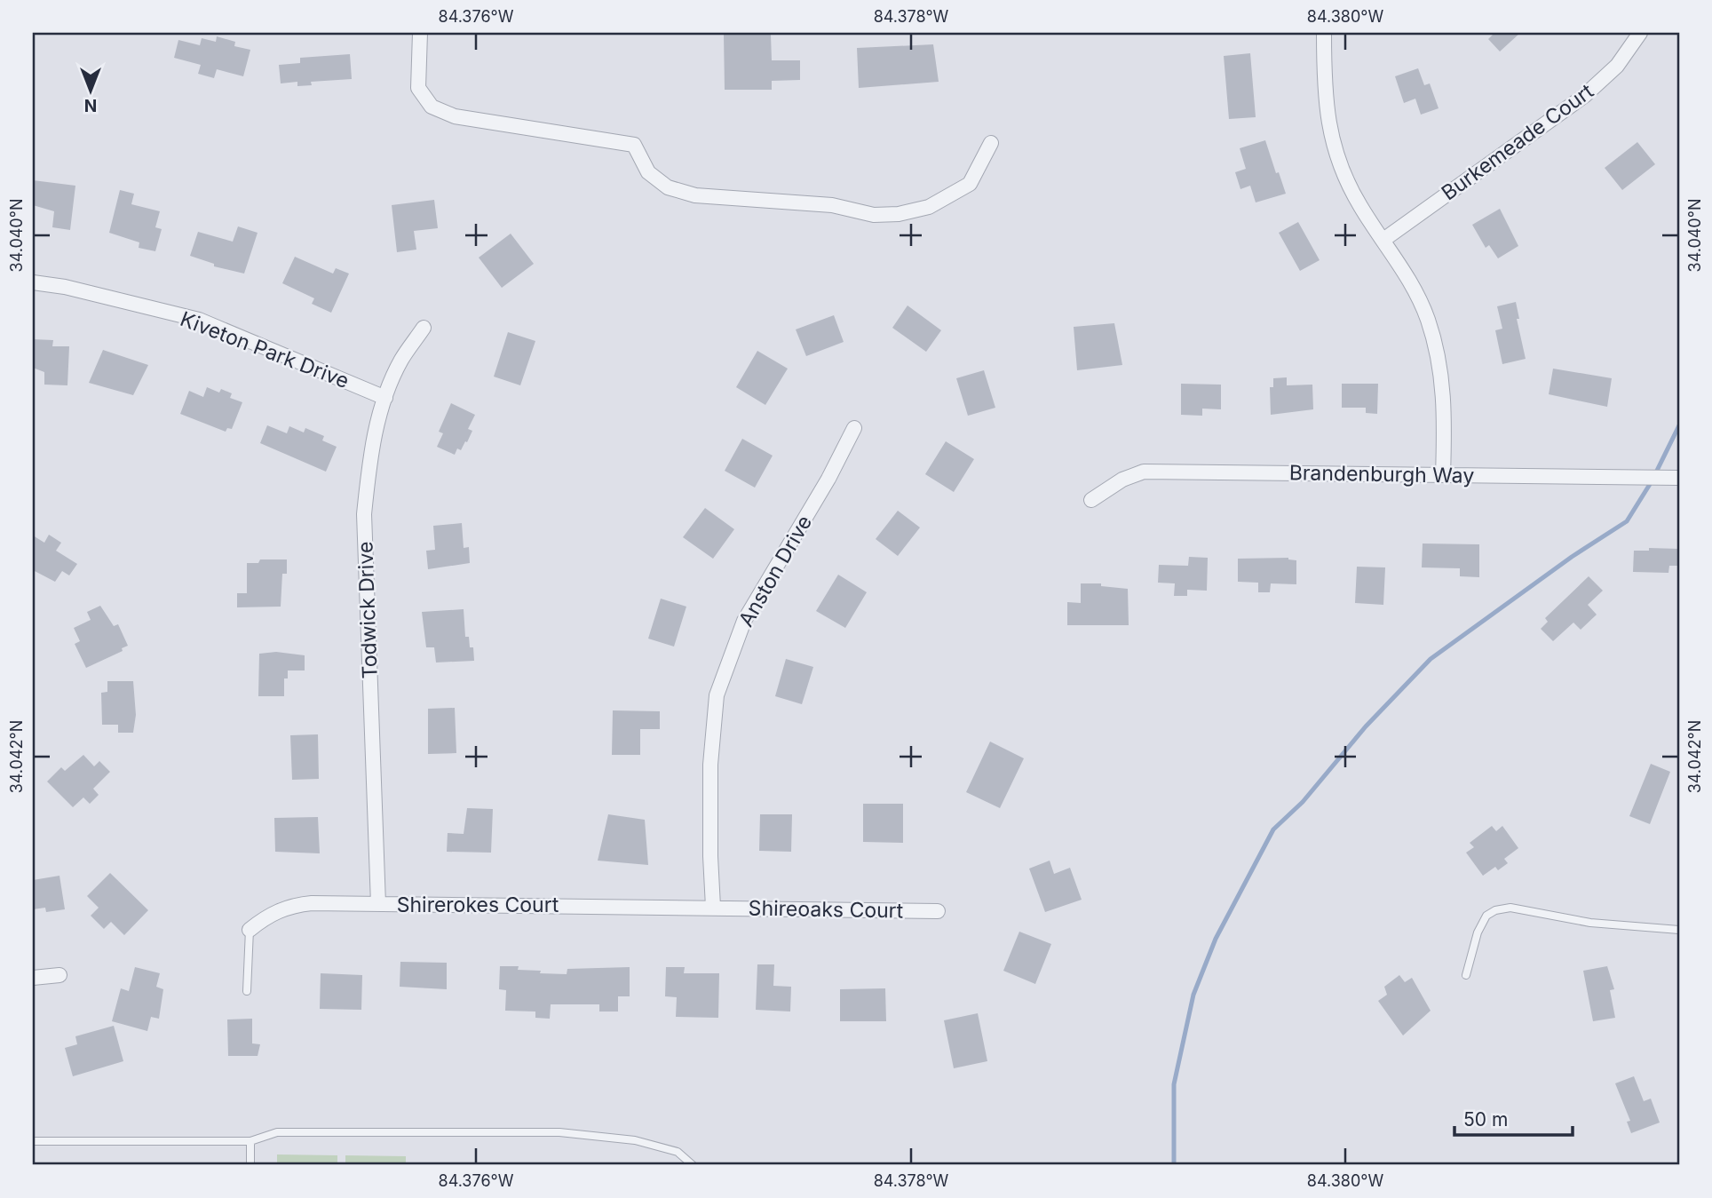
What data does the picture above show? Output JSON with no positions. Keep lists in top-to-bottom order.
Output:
{
  "streets": {
    "street": [
      "Burkemeade Court",
      "Kiveton Park Drive",
      "Brandenburgh Way",
      "Anston Drive",
      "Todwick Drive",
      "Shirerokes Court",
      "Shireoaks Court"
    ]
  },
  "crossings": [
    ["Kiveton Park Drive", "Todwick Drive"],
    ["Anston Drive", "Shirerokes Court"],
    ["Anston Drive", "Shireoaks Court"],
    ["Todwick Drive", "Shirerokes Court"],
    ["Shirerokes Court", "Shireoaks Court"]
  ],
  "scale_bar": "50 m",
  "north": "bottom",
  "coordinates": [
    "84.376°W",
    "84.378°W",
    "84.380°W",
    "34.040°N",
    "34.042°N"
  ]
}
